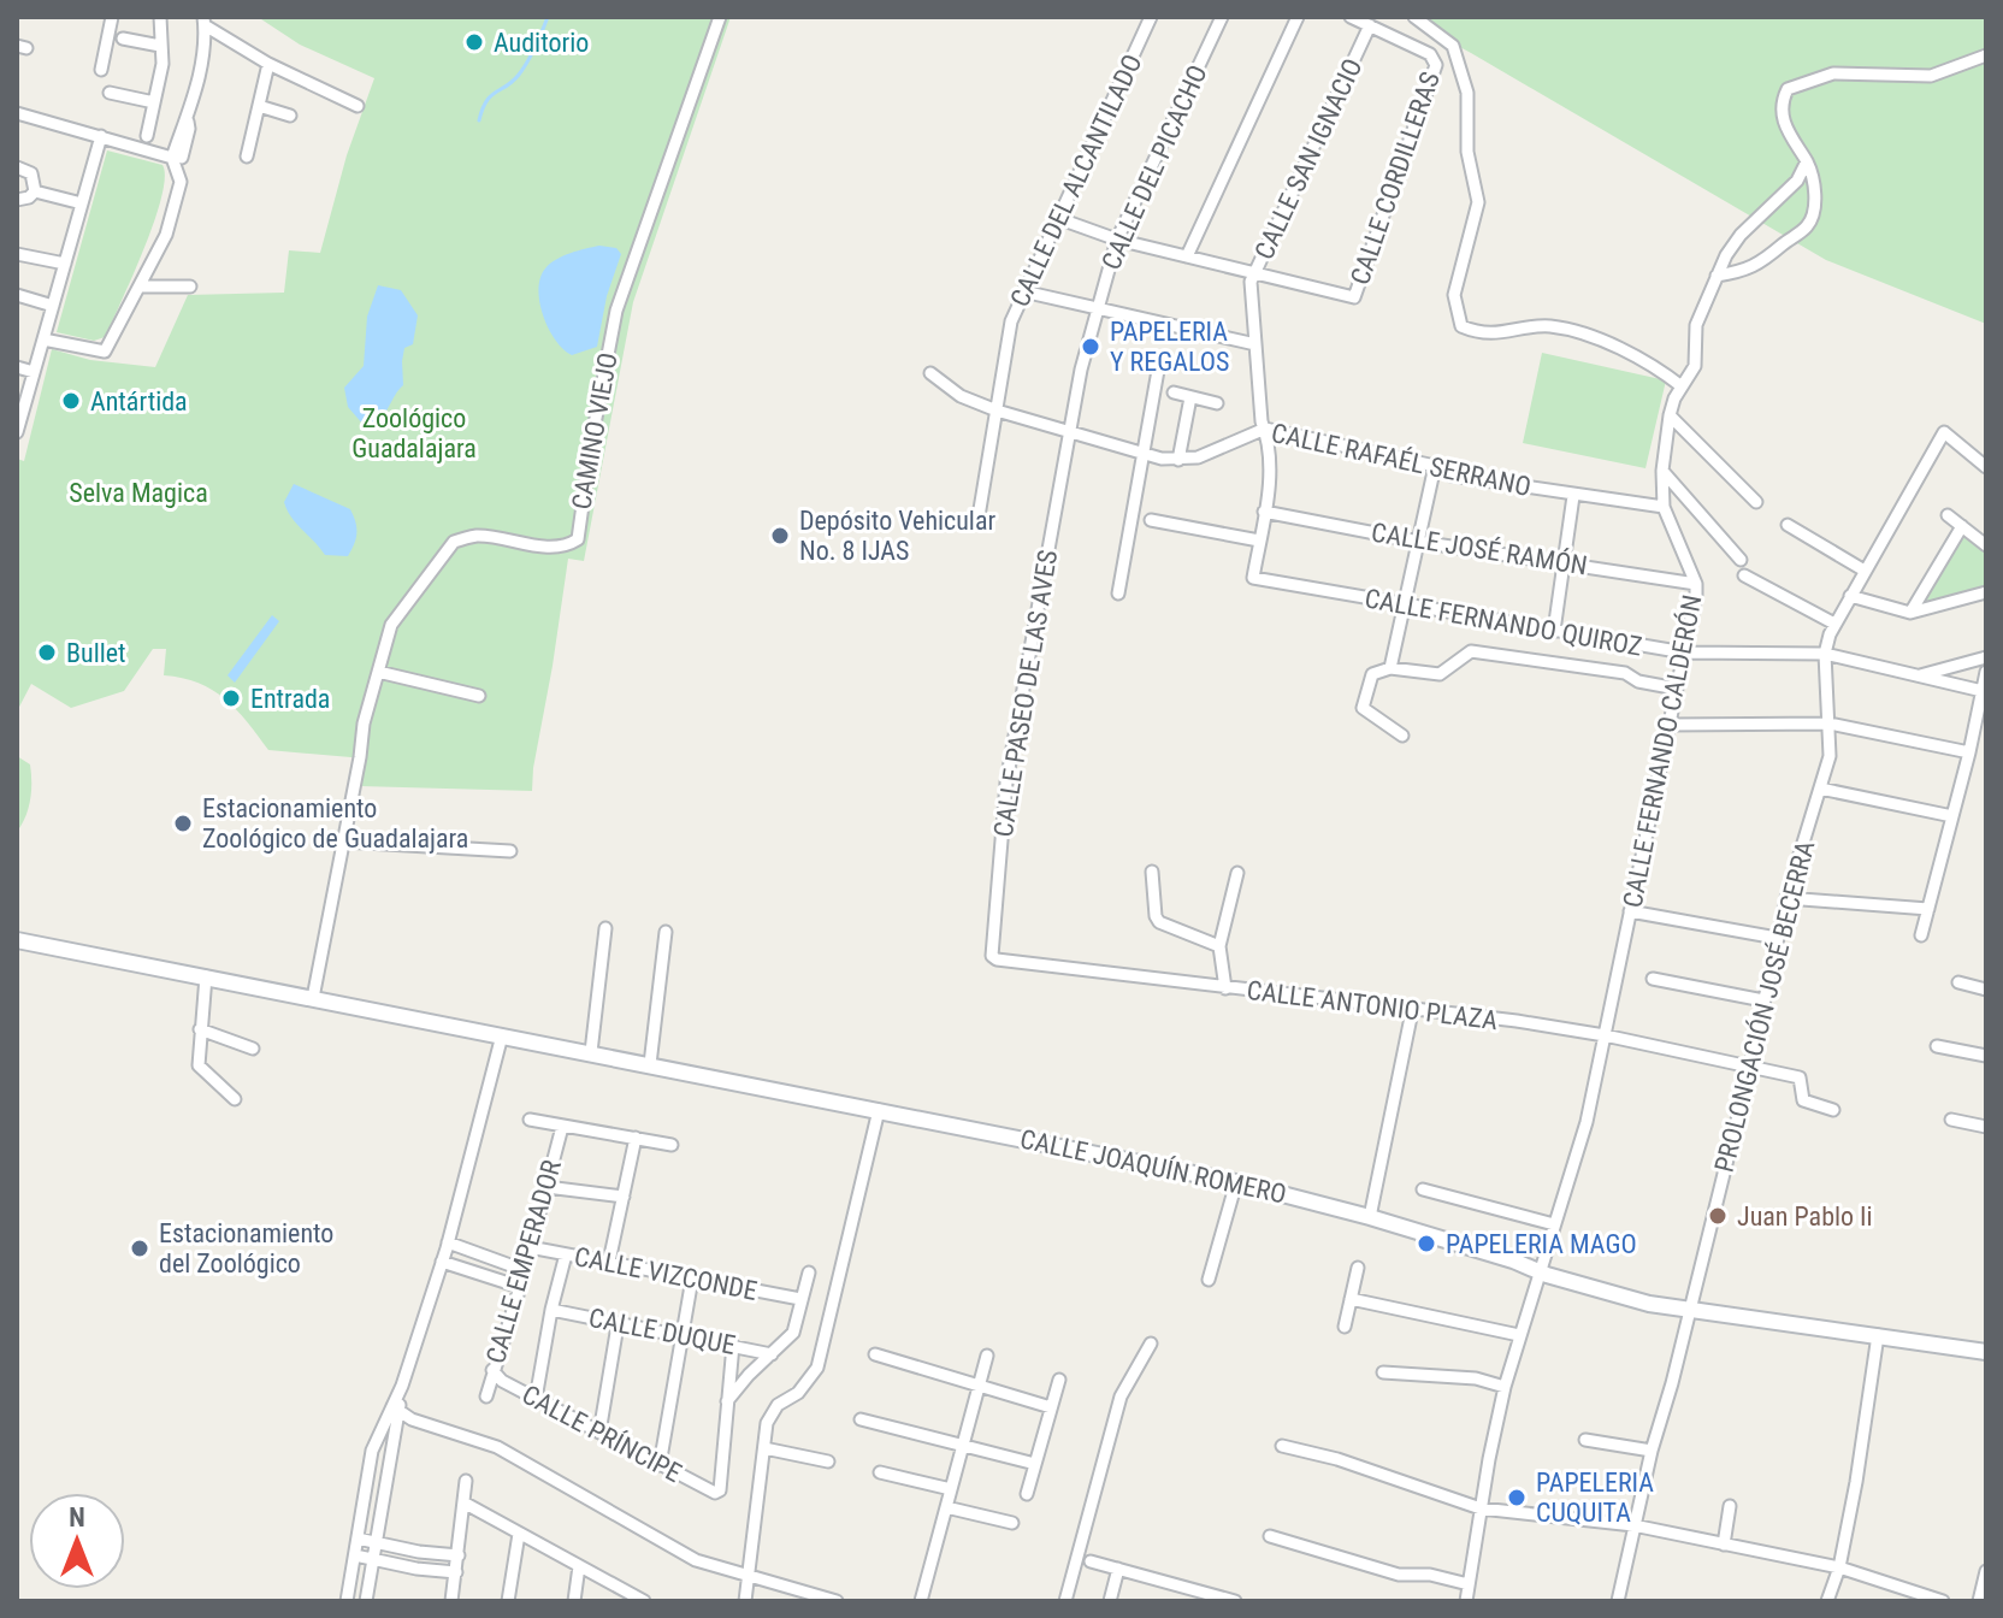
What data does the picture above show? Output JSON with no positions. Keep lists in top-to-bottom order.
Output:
{
  "streets": {
    "street": [
      "CALLE SAN IGNACIO",
      "CALLE DEL PICACHO",
      "CALLE CORDILLERAS",
      "CALLE DEL ALCANTILADO",
      "CAMINO VIEJO",
      "CALLE RAFAÉL SERRANO",
      "CALLE JOSÉ RAMÓN",
      "CALLE FERNANDO QUIROZ",
      "CALLE PASEO DE LAS AVES",
      "CALLE FERNANDO CALDERÓN",
      "CALLE ANTONIO PLAZA",
      "PROLONGACIÓN JOSÉ BECERRA",
      "CALLE JOAQUÍN ROMERO",
      "CALLE EMPERADOR",
      "CALLE VIZCONDE",
      "CALLE DUQUE",
      "CALLE PRÍNCIPE"
    ]
  },
  "crossings": [
    ["CALLE SAN IGNACIO", "CALLE CORDILLERAS"],
    ["CALLE SAN IGNACIO", "CALLE RAFAÉL SERRANO"],
    ["CALLE SAN IGNACIO", "CALLE JOSÉ RAMÓN"],
    ["CALLE SAN IGNACIO", "CALLE FERNANDO QUIROZ"],
    ["CALLE DEL PICACHO", "CALLE RAFAÉL SERRANO"],
    ["CALLE DEL PICACHO", "CALLE PASEO DE LAS AVES"],
    ["CALLE DEL ALCANTILADO", "CALLE RAFAÉL SERRANO"],
    ["CAMINO VIEJO", "CALLE JOAQUÍN ROMERO"],
    ["CALLE RAFAÉL SERRANO", "CALLE PASEO DE LAS AVES"],
    ["CALLE RAFAÉL SERRANO", "CALLE FERNANDO CALDERÓN"],
    ["CALLE JOSÉ RAMÓN", "CALLE FERNANDO CALDERÓN"],
    ["CALLE FERNANDO QUIROZ", "CALLE FERNANDO CALDERÓN"],
    ["CALLE FERNANDO QUIROZ", "PROLONGACIÓN JOSÉ BECERRA"],
    ["CALLE PASEO DE LAS AVES", "CALLE ANTONIO PLAZA"],
    ["CALLE FERNANDO CALDERÓN", "CALLE ANTONIO PLAZA"],
    ["CALLE FERNANDO CALDERÓN", "CALLE JOAQUÍN ROMERO"],
    ["CALLE ANTONIO PLAZA", "PROLONGACIÓN JOSÉ BECERRA"],
    ["PROLONGACIÓN JOSÉ BECERRA", "CALLE JOAQUÍN ROMERO"],
    ["CALLE EMPERADOR", "CALLE VIZCONDE"],
    ["CALLE EMPERADOR", "CALLE PRÍNCIPE"]
  ],
  "parks": ["Zoológico Guadalajara", "Selva Magica"],
  "places": [
    "Auditorio",
    "PAPELERIA Y REGALOS",
    "Antártida",
    "Depósito Vehicular No. 8 IJAS",
    "Bullet",
    "Entrada",
    "Estacionamiento Zoológico de Guadalajara",
    "Juan Pablo Ii",
    "PAPELERIA MAGO",
    "Estacionamiento del Zoológico",
    "PAPELERIA CUQUITA"
  ],
  "north": "top"
}
